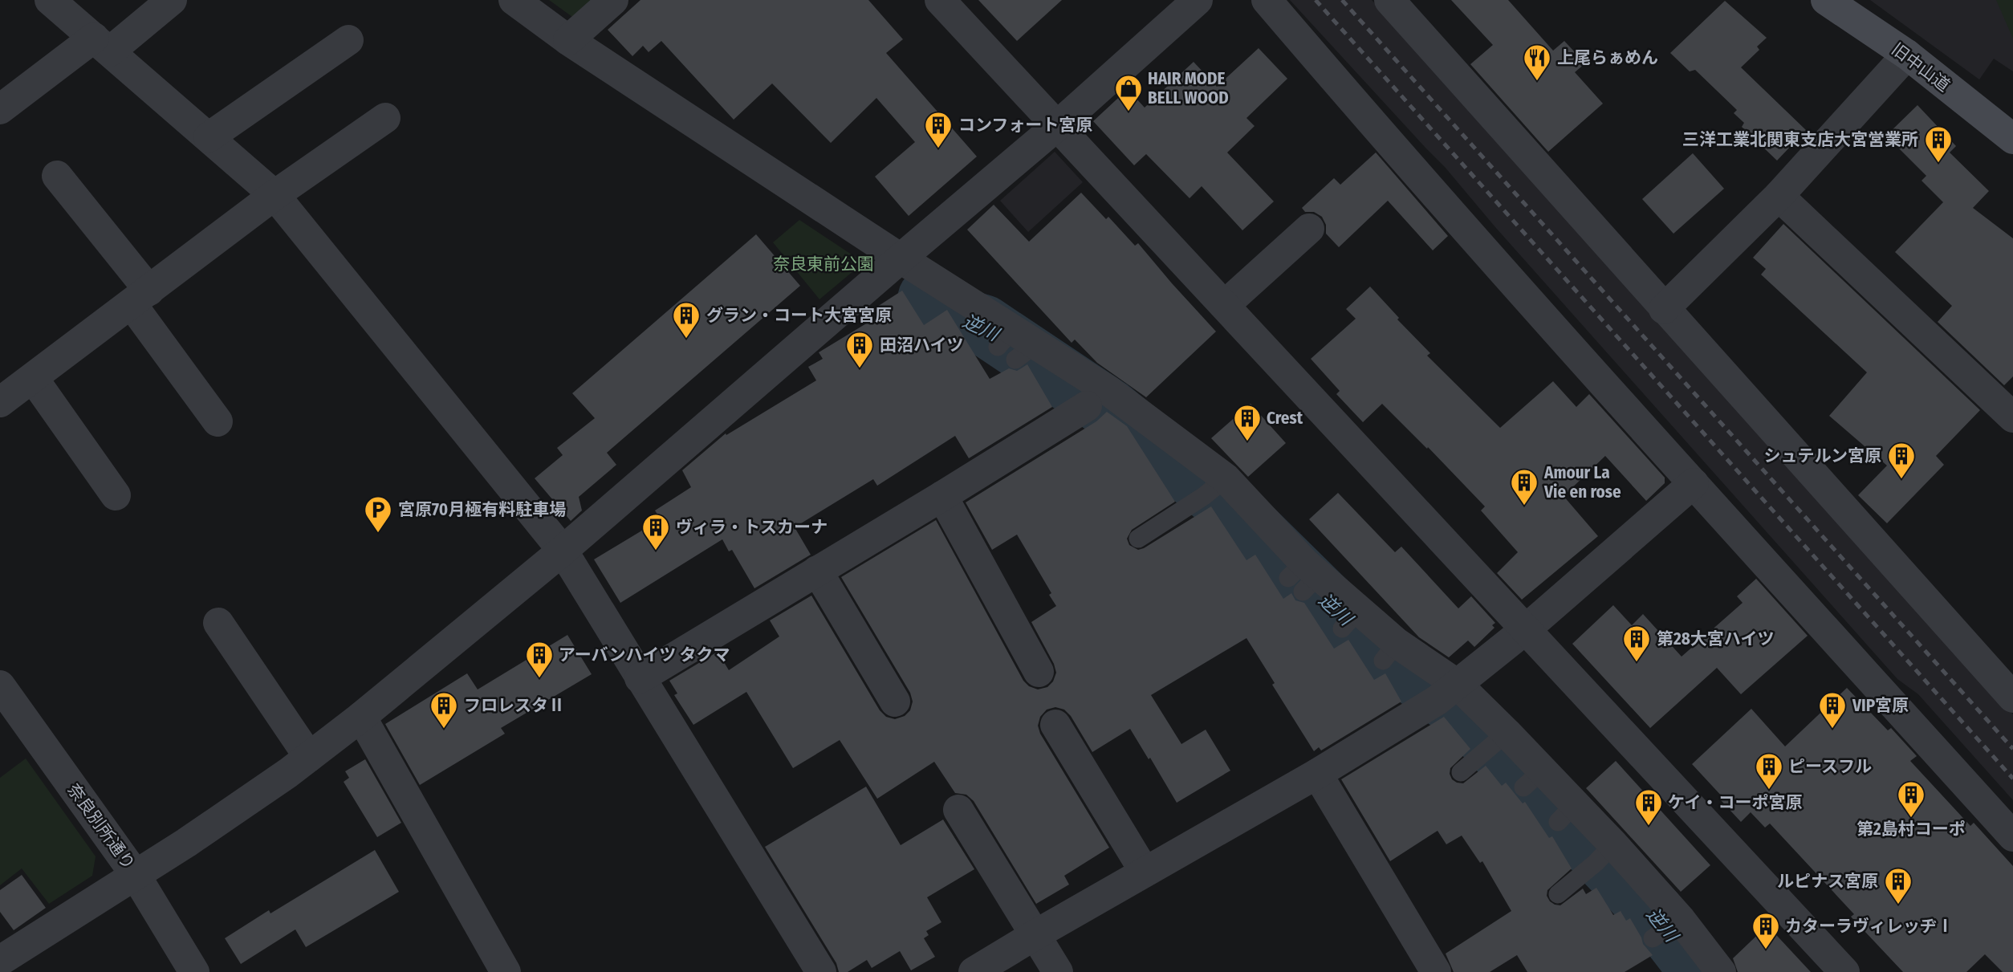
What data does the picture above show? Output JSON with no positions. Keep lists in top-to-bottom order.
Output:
{
  "streets": {
    "main road": ["旧中山道"],
    "street": ["奈良別所通り"]
  },
  "water": ["逆川"],
  "parks": ["奈良東前公園"],
  "places": {
    "restaurant": ["上尾らぁめん"],
    "shop": ["HAIR MODE BELL WOOD"],
    "building": [
      "コンフォート宮原",
      "三洋工業北関東支店大宮営業所",
      "グラン・コート大宮宮原",
      "田沼ハイツ",
      "Crest",
      "シュテルン宮原",
      "Amour La Vie en rose",
      "ヴィラ・トスカーナ",
      "第28大宮ハイツ",
      "アーバンハイツ タクマ",
      "フロレスタⅡ",
      "VIP宮原",
      "ピースフル",
      "第2島村コーポ",
      "ケイ・コーポ宮原",
      "ルピナス宮原",
      "カターラヴィレッヂⅠ"
    ],
    "parking": ["宮原70月極有料駐車場"]
  }
}
